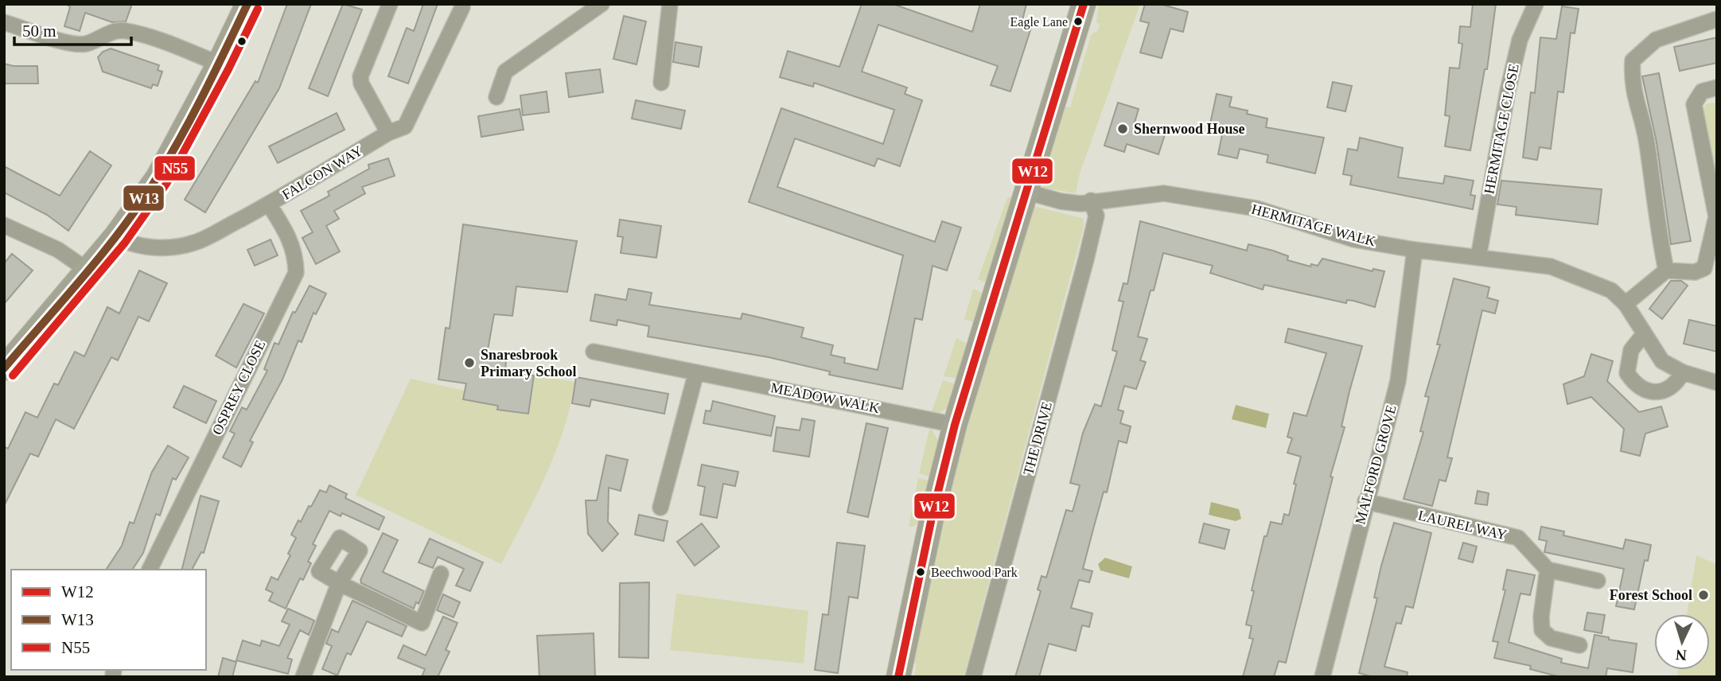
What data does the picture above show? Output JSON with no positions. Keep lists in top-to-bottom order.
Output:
{
  "streets": {
    "street": [
      "HERMITAGE CLOSE",
      "FALCON WAY",
      "HERMITAGE WALK",
      "OSPREY CLOSE",
      "MEADOW WALK",
      "THE DRIVE",
      "MALFORD GROVE",
      "LAUREL WAY"
    ]
  },
  "crossings": [
    ["HERMITAGE CLOSE", "HERMITAGE WALK"],
    ["FALCON WAY", "OSPREY CLOSE"],
    ["HERMITAGE WALK", "THE DRIVE"],
    ["HERMITAGE WALK", "MALFORD GROVE"],
    ["MALFORD GROVE", "LAUREL WAY"]
  ],
  "places": [
    "Eagle Lane",
    "Shernwood House",
    "Snaresbrook Primary School",
    "Beechwood Park",
    "Forest School"
  ],
  "lines": ["transit line W12", "transit line W13", "transit line N55"],
  "legend": ["W12", "W13", "N55"],
  "scale_bar": "50 m",
  "north": "bottom"
}
